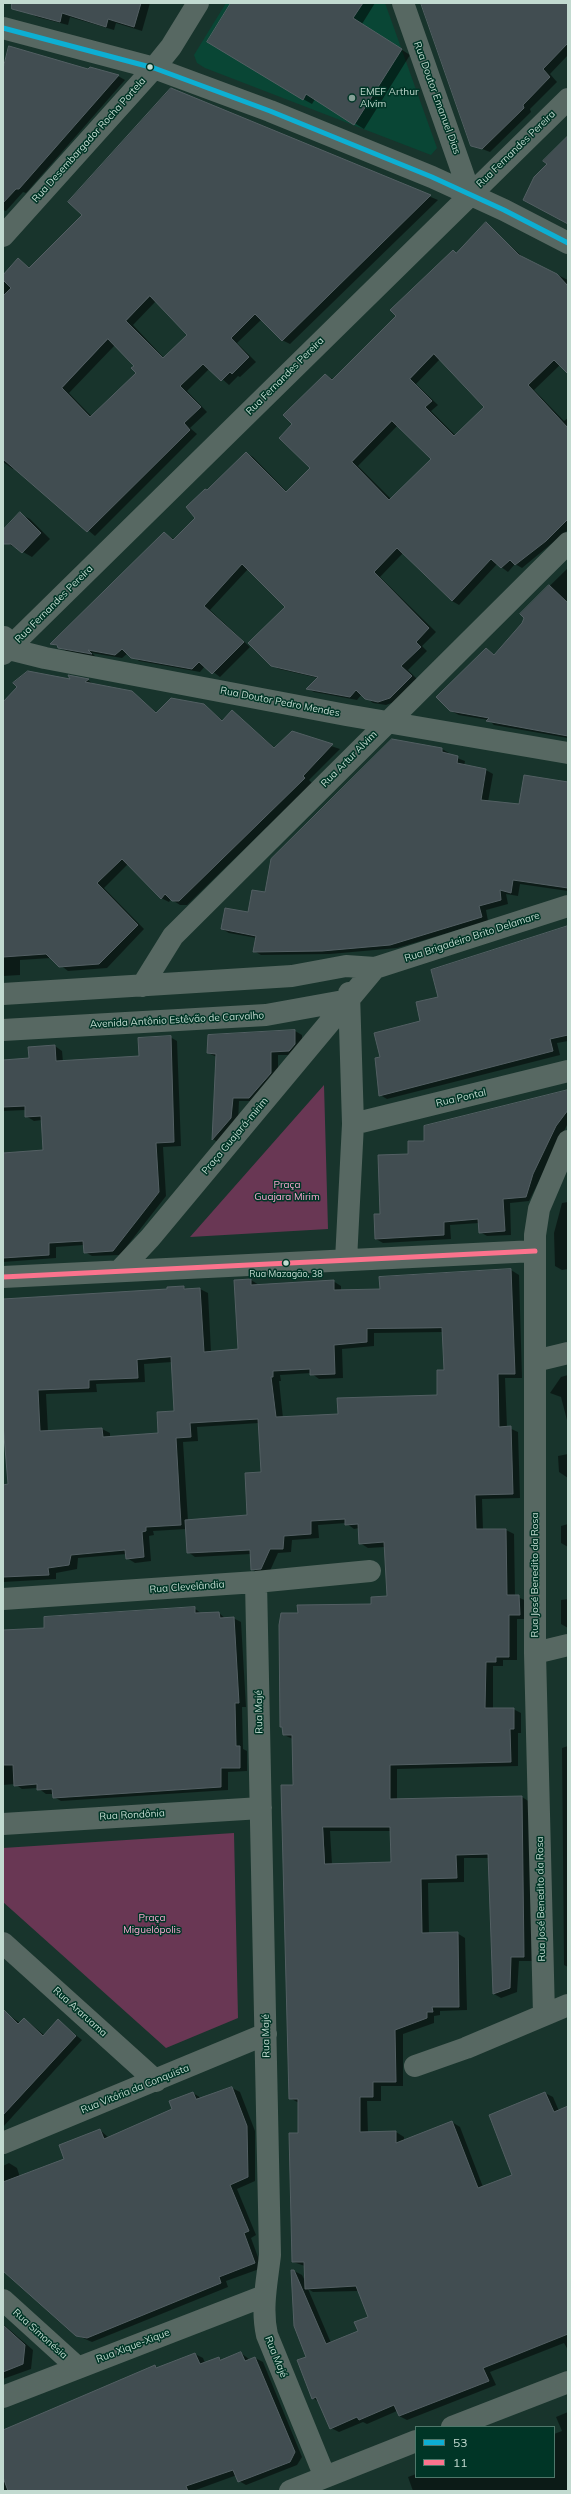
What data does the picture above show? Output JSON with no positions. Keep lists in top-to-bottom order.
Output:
{
  "streets": {
    "street": [
      "Rua Doutor Emanuel Dias",
      "Rua Desembargador Rocha Portela",
      "Rua Fernandes Pereira",
      "Rua Doutor Pedro Mendes",
      "Rua Artur Alvim",
      "Rua Brigadeiro Brito Delamare",
      "Avenida Antônio Estêvão de Carvalho",
      "Rua Pontal",
      "Praça Guajará-mirim",
      "Rua José Benedito da Rosa",
      "Rua Clevelândia",
      "Rua Majé",
      "Rua Rondônia",
      "Rua Araruama",
      "Rua Vitória da Conquista",
      "Rua Simonésia",
      "Rua Xique-Xique"
    ]
  },
  "crossings": [
    ["Rua Doutor Emanuel Dias", "Rua Fernandes Pereira"],
    ["Rua Fernandes Pereira", "Rua Doutor Pedro Mendes"],
    ["Rua Doutor Pedro Mendes", "Rua Artur Alvim"],
    ["Avenida Antônio Estêvão de Carvalho", "Praça Guajará-mirim"],
    ["Rua Clevelândia", "Rua Majé"],
    ["Rua Majé", "Rua Rondônia"],
    ["Rua Majé", "Rua Vitória da Conquista"],
    ["Rua Majé", "Rua Xique-Xique"],
    ["Rua Araruama", "Rua Vitória da Conquista"],
    ["Rua Simonésia", "Rua Xique-Xique"]
  ],
  "parks": ["Praça Guajara Mirim", "Praça Miguelópolis"],
  "places": ["EMEF Arthur Alvim", "Rua Mazagão, 38"],
  "lines": ["transit line 53", "transit line 11"],
  "legend": ["53", "11"]
}
